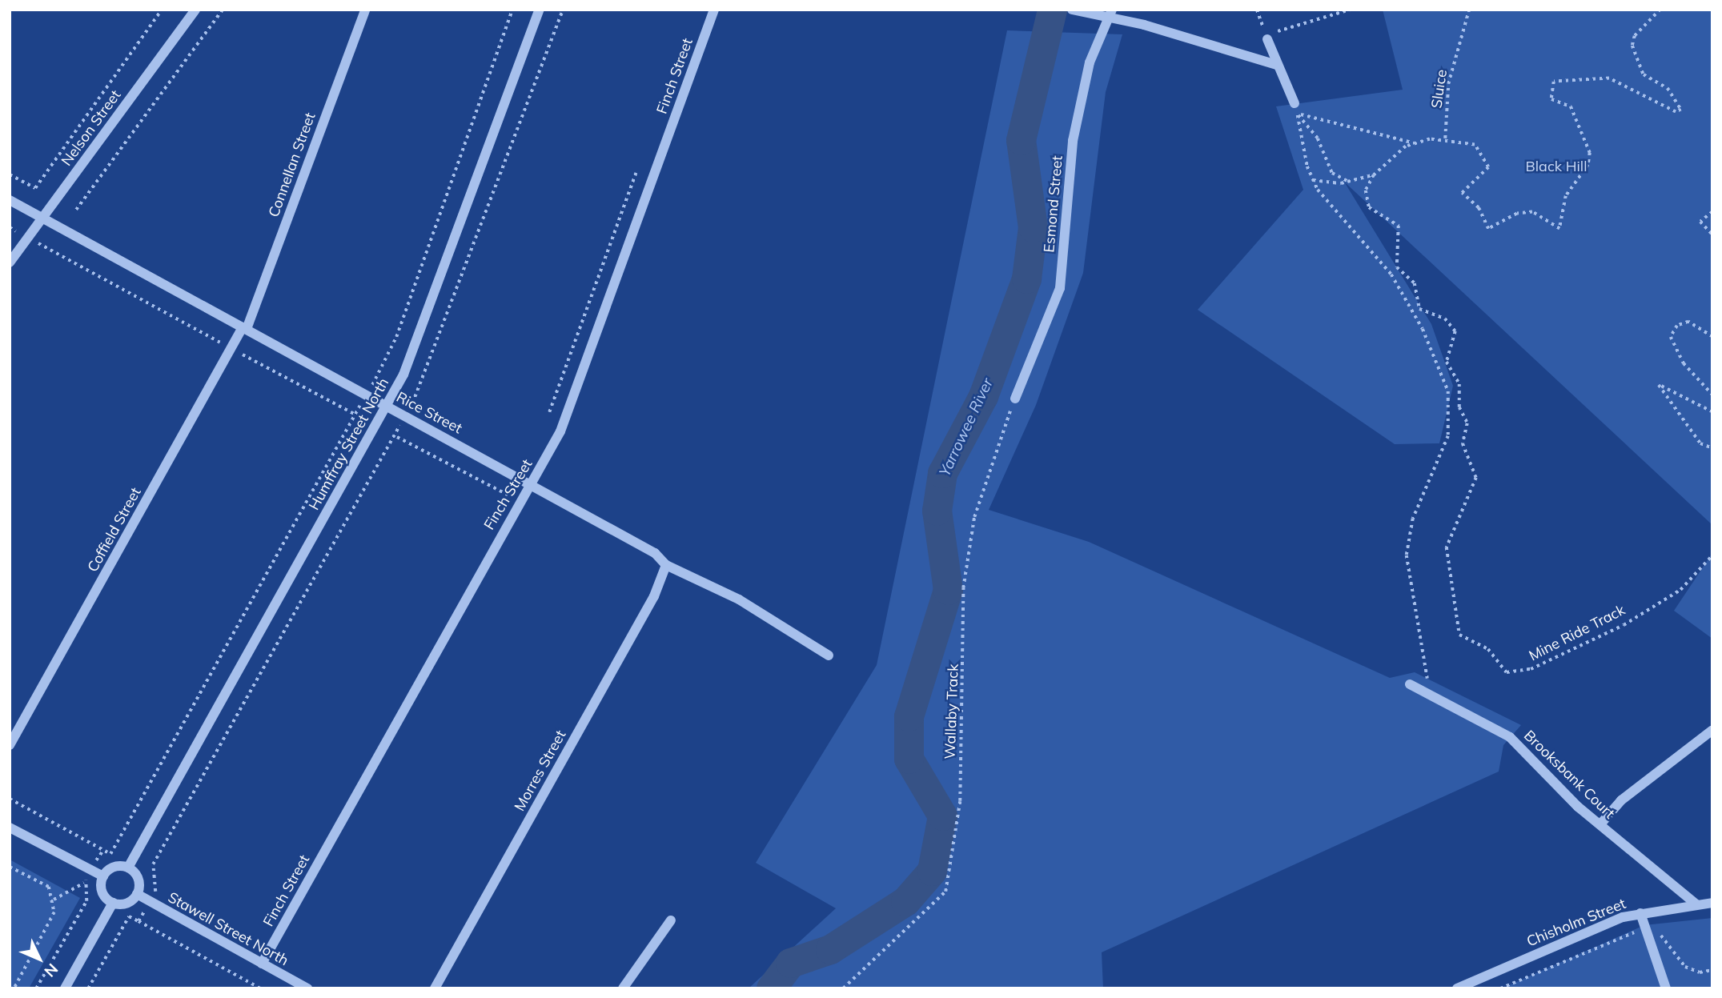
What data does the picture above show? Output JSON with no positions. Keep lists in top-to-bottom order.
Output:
{
  "streets": {
    "street": [
      "Finch Street",
      "Nelson Street",
      "Connellan Street",
      "Esmond Street",
      "Rice Street",
      "Humffray Street North",
      "Coffield Street",
      "Morres Street",
      "Brooksbank Court",
      "Chisholm Street",
      "Stawell Street North"
    ],
    "path": ["Sluice", "Mine Ride Track", "Wallaby Track"]
  },
  "crossings": [
    ["Finch Street", "Rice Street"],
    ["Finch Street", "Stawell Street North"],
    ["Nelson Street", "Rice Street"],
    ["Connellan Street", "Rice Street"],
    ["Connellan Street", "Coffield Street"],
    ["Esmond Street", "Wallaby Track"],
    ["Rice Street", "Humffray Street North"],
    ["Rice Street", "Coffield Street"],
    ["Rice Street", "Morres Street"],
    ["Humffray Street North", "Stawell Street North"],
    ["Brooksbank Court", "Chisholm Street"]
  ],
  "water": ["Yarrowee River"],
  "parks": ["Black Hill"],
  "north": "bottom right"
}
